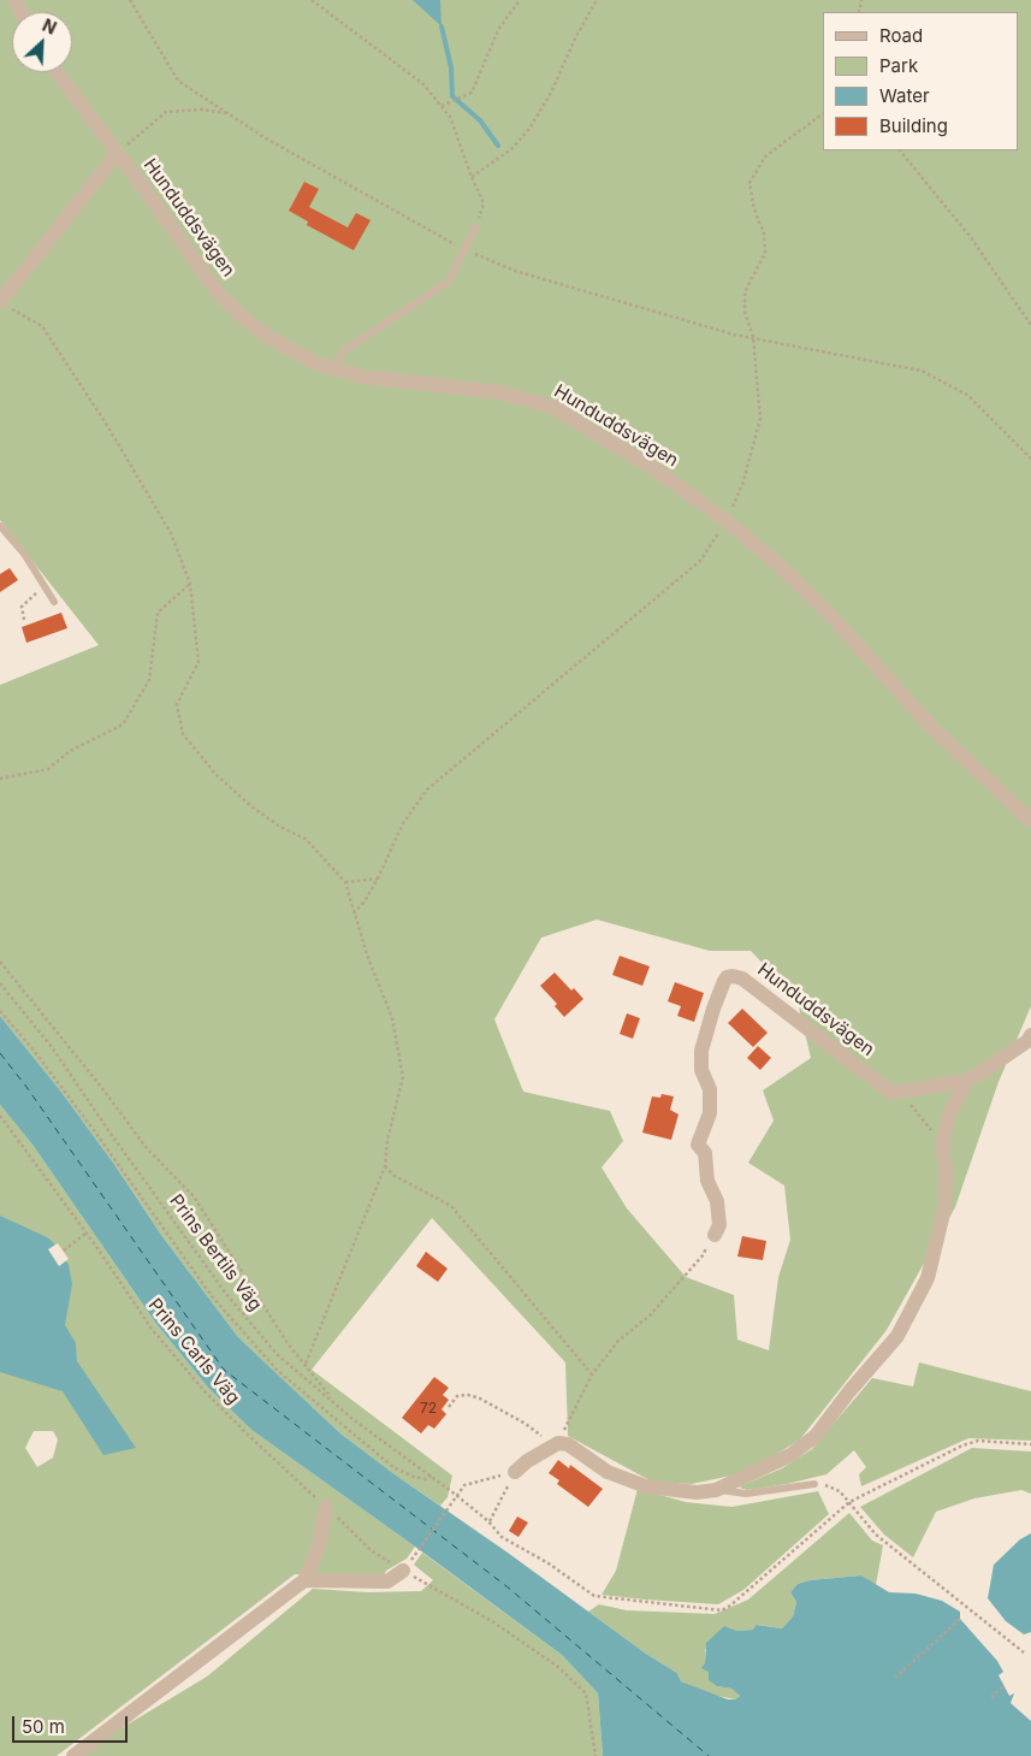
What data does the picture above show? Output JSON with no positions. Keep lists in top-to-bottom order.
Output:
{
  "streets": {
    "street": ["Hunduddsvägen"],
    "path": ["Prins Bertils Väg", "Prins Carls Väg"]
  },
  "house_numbers": ["72"],
  "legend": [
    "Road",
    "Park",
    "Water",
    "Building"
  ],
  "scale_bar": "50 m",
  "north": "top right"
}
